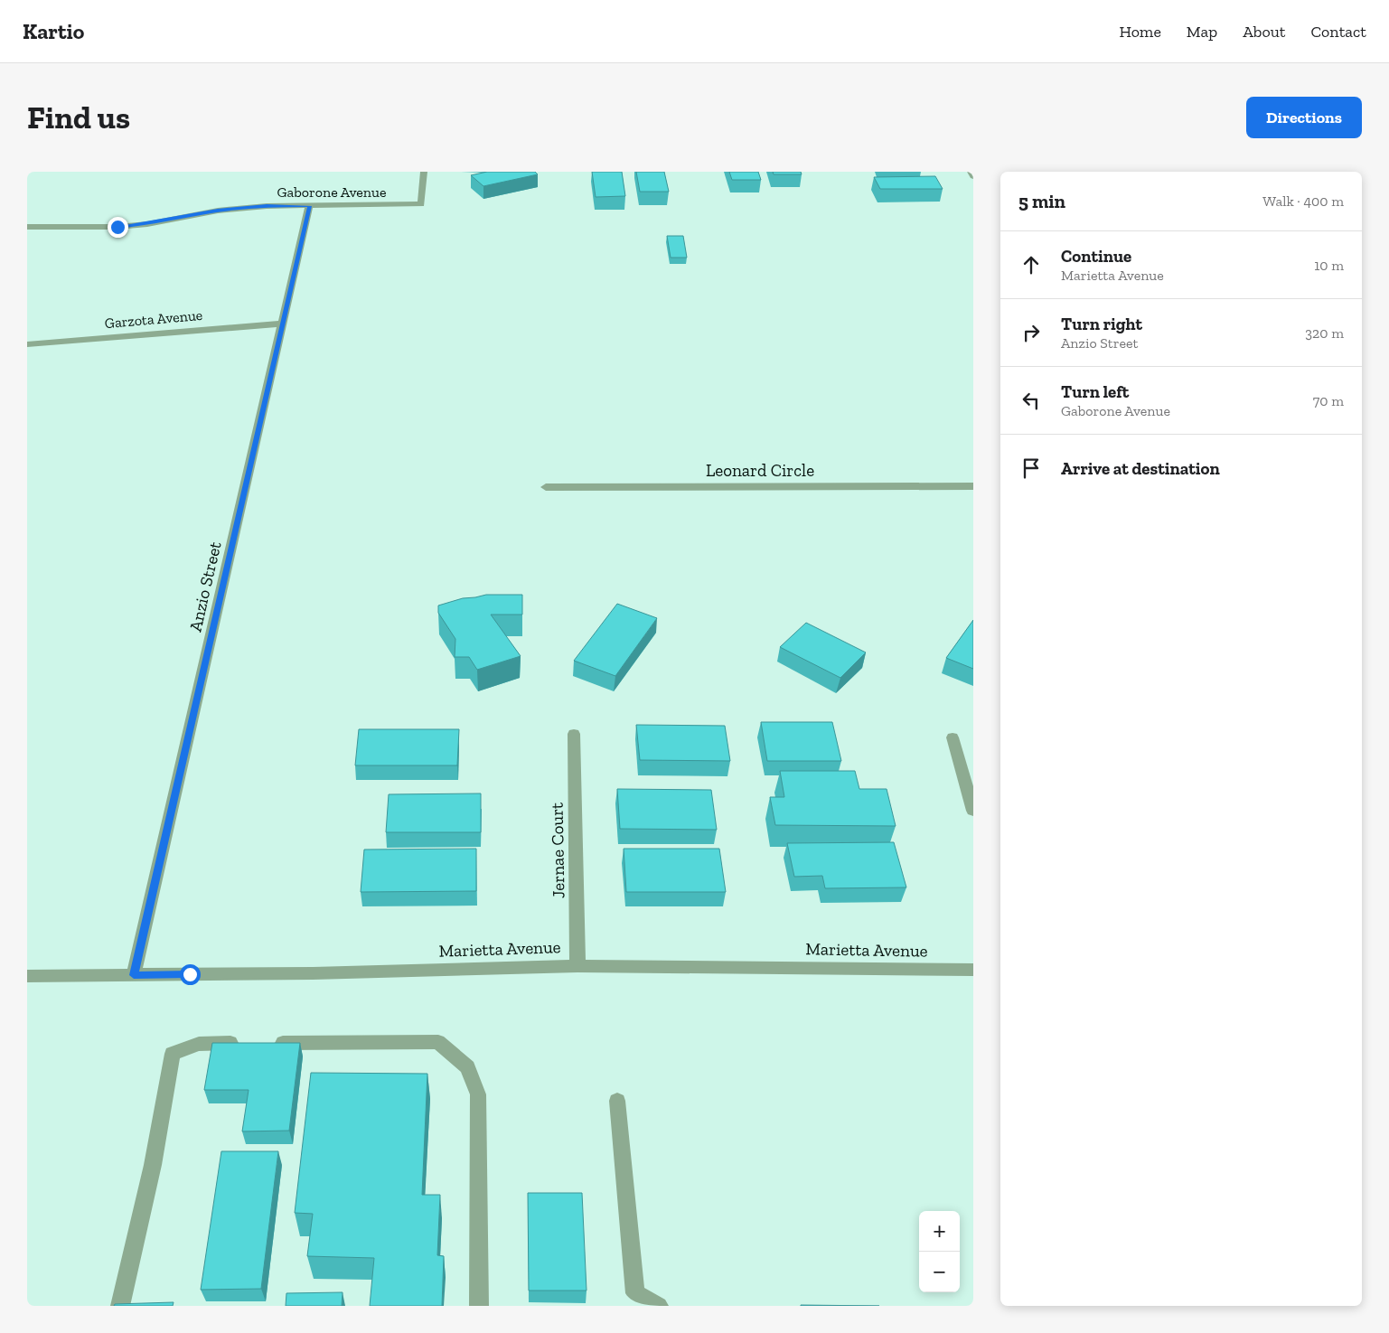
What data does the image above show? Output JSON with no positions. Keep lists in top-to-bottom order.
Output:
{
  "streets": {
    "street": [
      "Gaborone Avenue",
      "Garzota Avenue",
      "Leonard Circle",
      "Anzio Street",
      "Jernae Court",
      "Marietta Avenue"
    ]
  },
  "crossings": [
    ["Gaborone Avenue", "Anzio Street"],
    ["Garzota Avenue", "Anzio Street"],
    ["Anzio Street", "Marietta Avenue"],
    ["Jernae Court", "Marietta Avenue"]
  ],
  "page": {
    "header": "Kartio",
    "nav": [
      "Home",
      "Map",
      "About",
      "Contact"
    ],
    "buttons": "Directions",
    "title": "Find us",
    "heading": ["5 min", "Walk · 400 m"],
    "list": [
      ["Continue", "Marietta Avenue", "10 m"],
      ["Turn right", "Anzio Street", "320 m"],
      ["Turn left", "Gaborone Avenue", "70 m"],
      "Arrive at destination"
    ],
    "map_buttons": ["+", "−"]
  }
}
